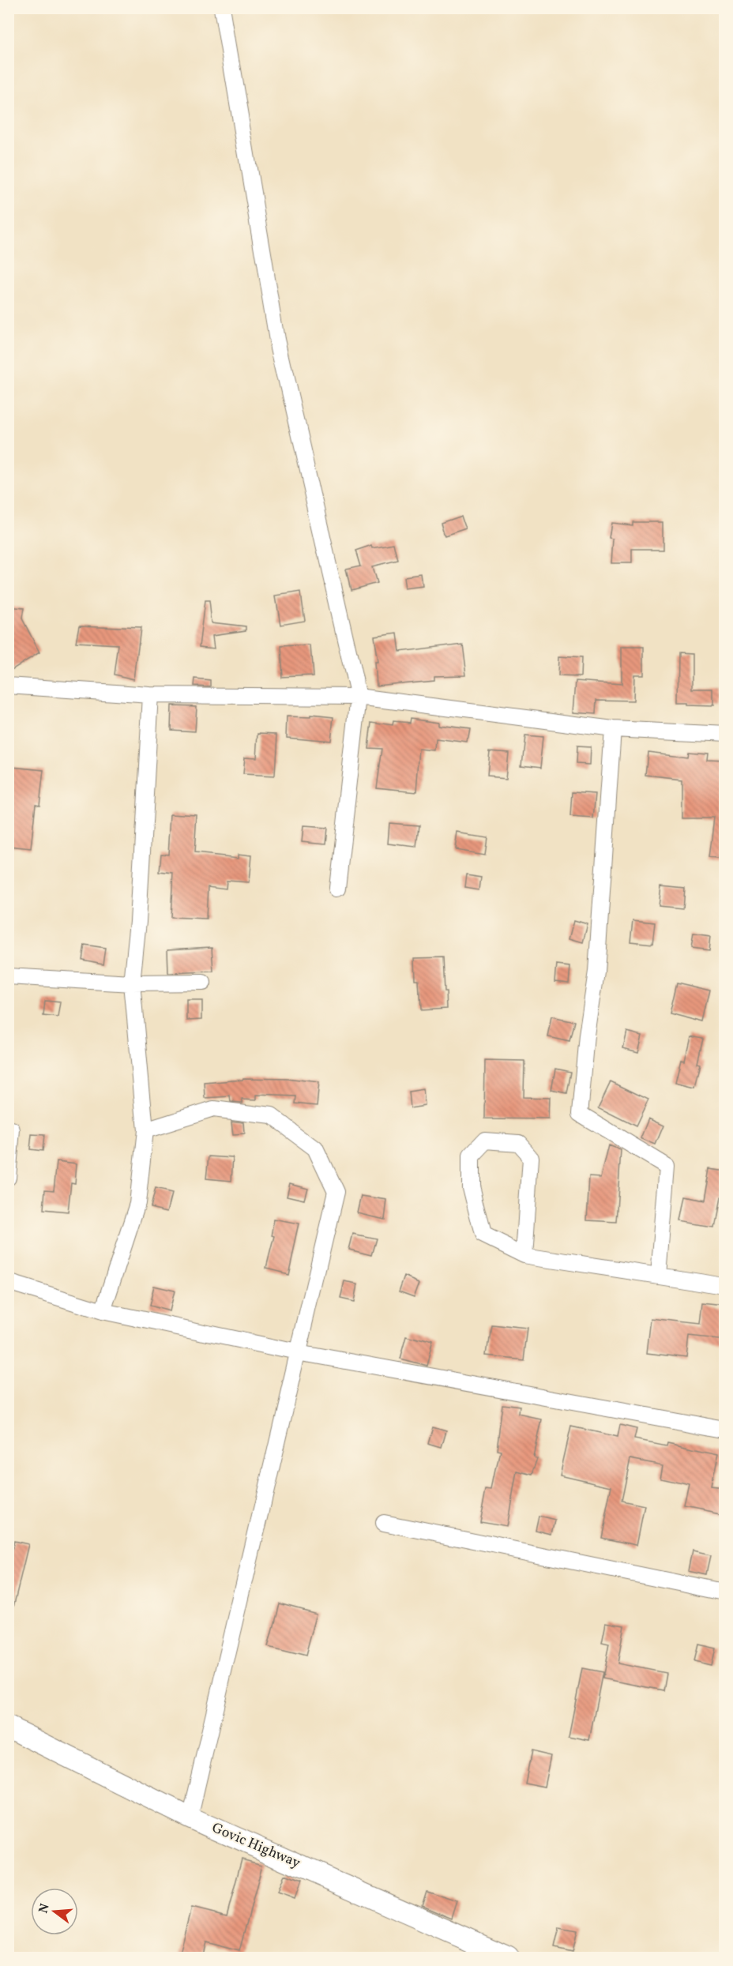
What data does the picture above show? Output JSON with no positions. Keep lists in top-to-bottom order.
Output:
{
  "streets": {
    "main road": ["Govic Highway"]
  },
  "north": "left"
}
